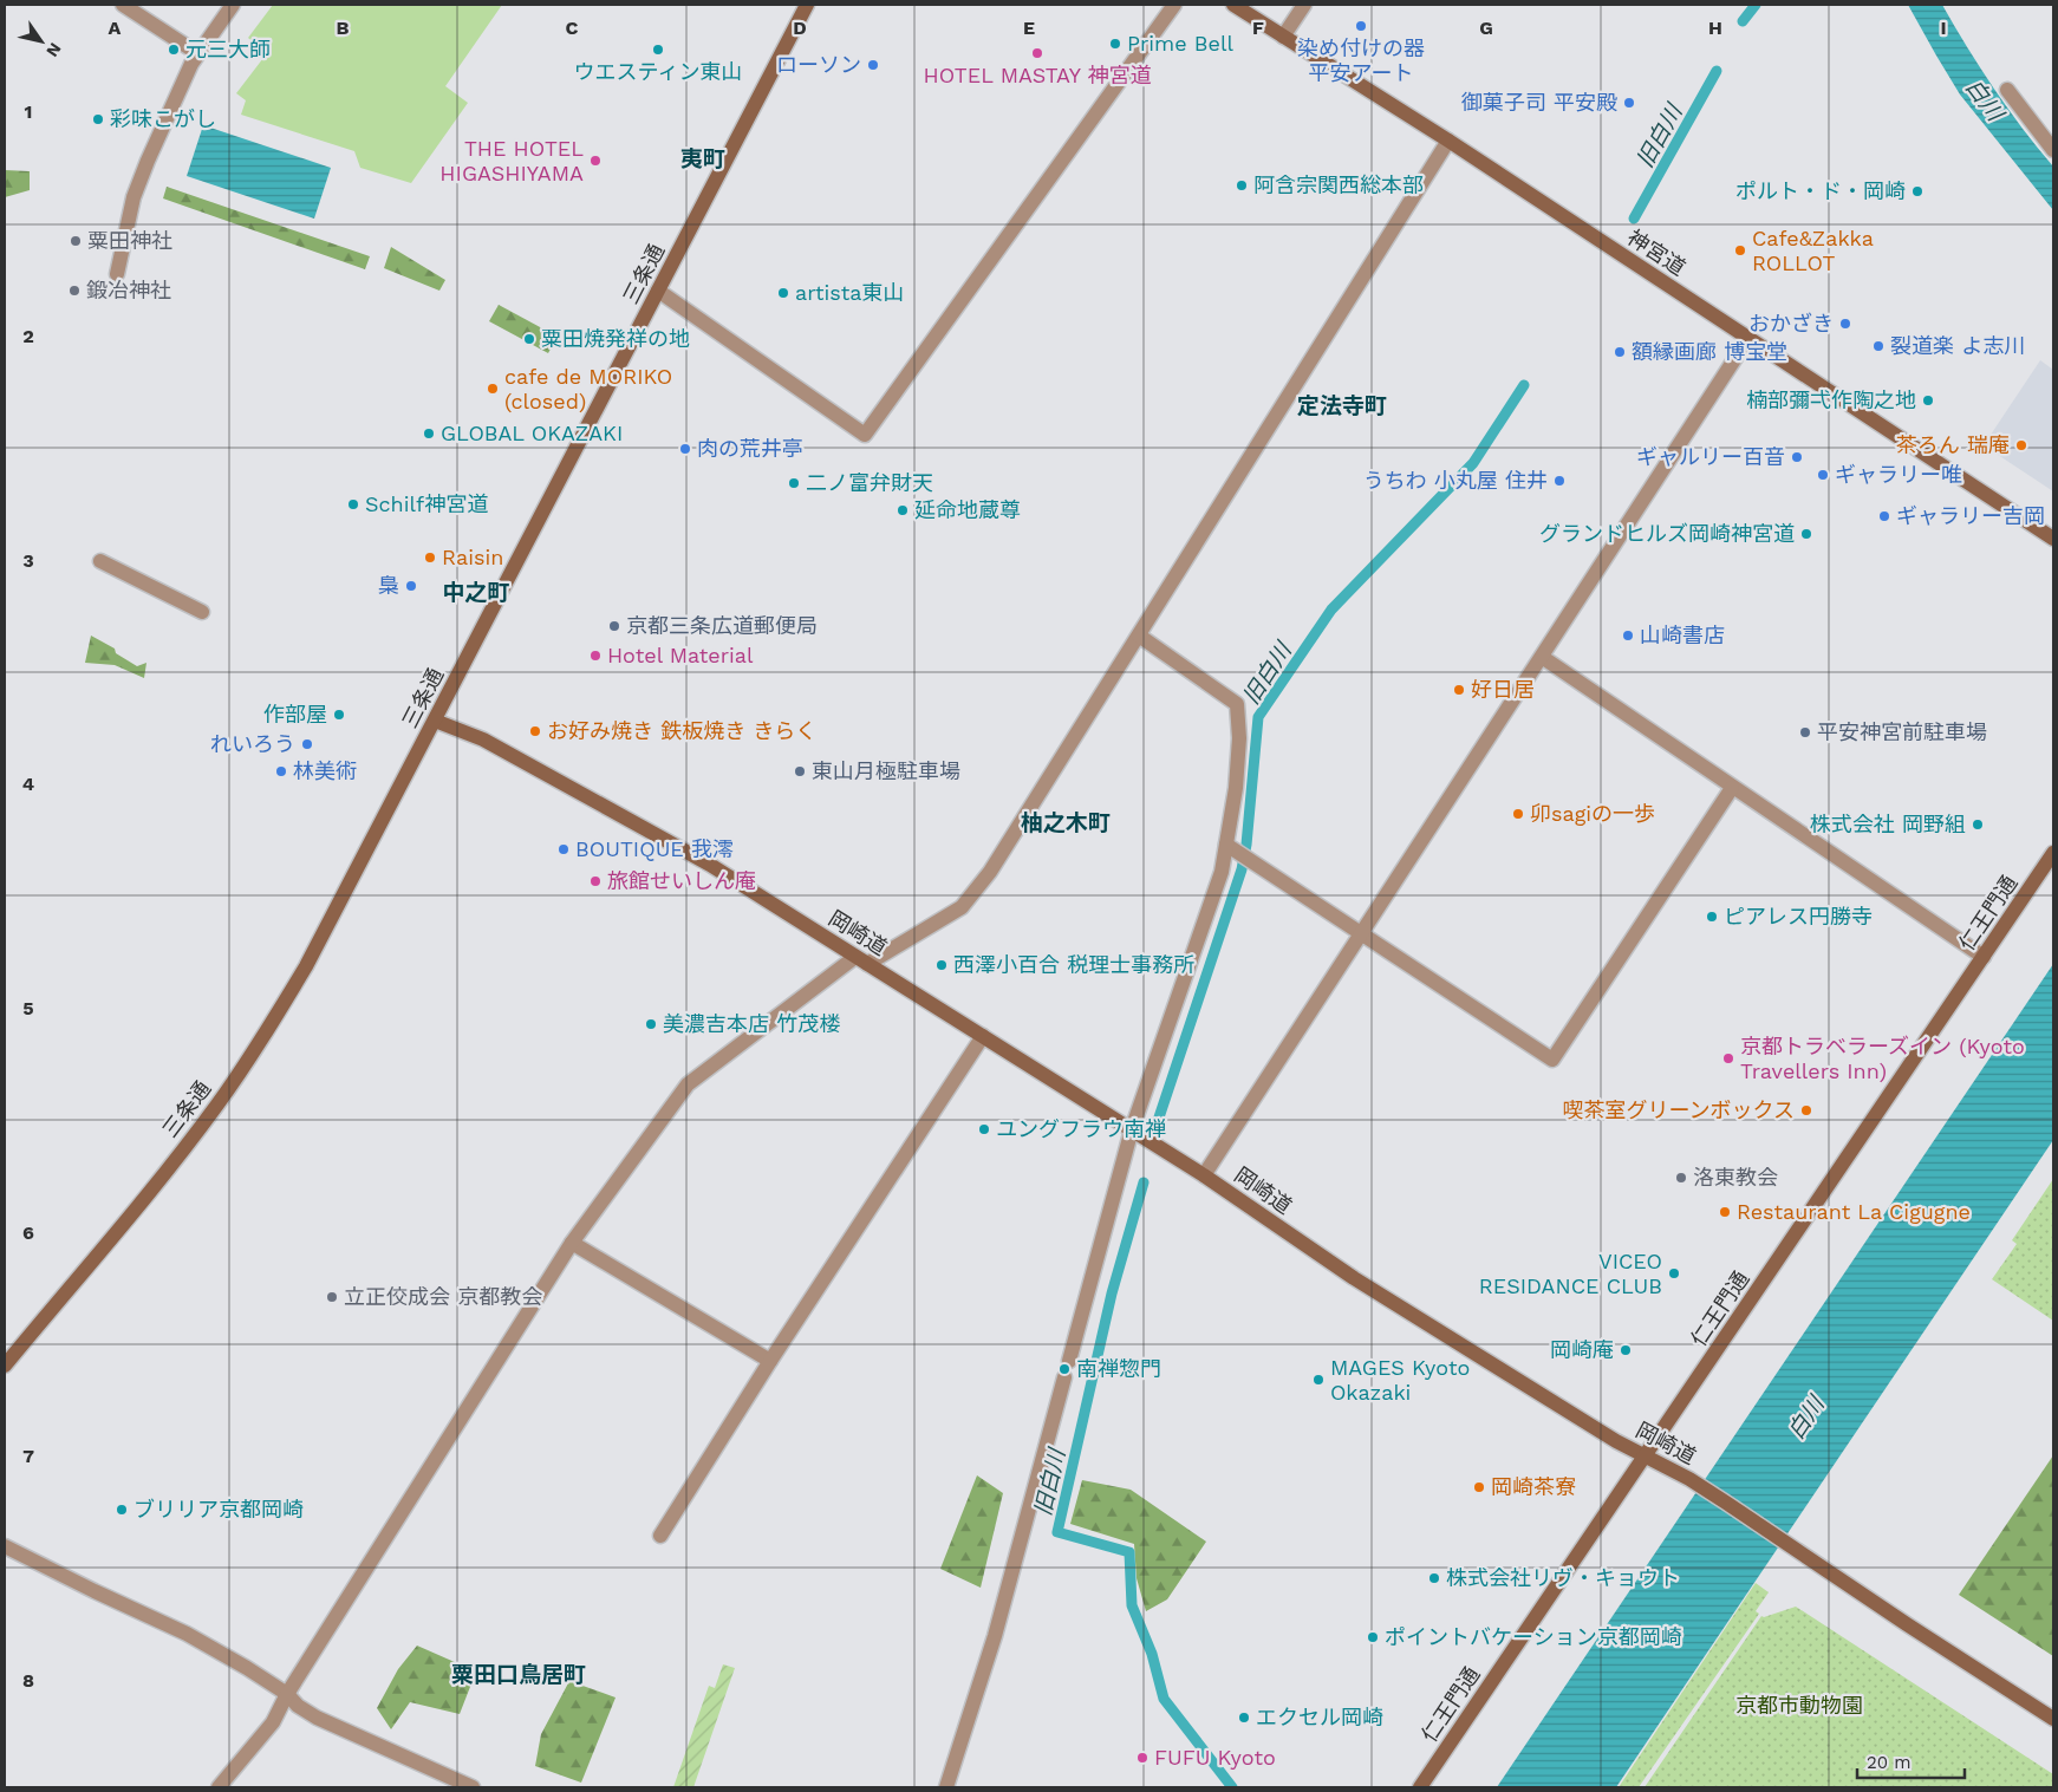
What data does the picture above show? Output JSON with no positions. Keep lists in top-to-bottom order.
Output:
{
  "streets": {
    "street": [
      "神宮道",
      "三条通",
      "仁王門通",
      "岡崎道"
    ]
  },
  "crossings": [
    ["三条通", "岡崎道"],
    ["仁王門通", "岡崎道"]
  ],
  "districts": [
    "夷町",
    "定法寺町",
    "中之町",
    "柚之木町",
    "粟田口鳥居町"
  ],
  "water": ["白川", "旧白川"],
  "parks": ["京都市動物園"],
  "places": [
    "染め付けの器 平安アート",
    "Prime Bell",
    "元三大師",
    "ウエスティン東山",
    "HOTEL MASTAY 神宮道",
    "ローソン",
    "御菓子司 平安殿",
    "彩味こがし",
    "THE HOTEL HIGASHIYAMA",
    "阿含宗関西総本部",
    "ポルト・ド・岡崎",
    "粟田神社",
    "Cafe&Zakka ROLLOT",
    "鍛冶神社",
    "artista東山",
    "おかざき",
    "粟田焼発祥の地",
    "裂道楽 よ志川",
    "額縁画廊 博宝堂",
    "cafe de MORIKO (closed)",
    "楠部彌弌作陶之地",
    "GLOBAL OKAZAKI",
    "茶ろん 瑞庵",
    "肉の荒井亭",
    "ギャルリー百音",
    "ギャラリー唯",
    "うちわ 小丸屋 住井",
    "二ノ富弁財天",
    "Schilf神宮道",
    "延命地蔵尊",
    "ギャラリー吉岡",
    "グランドヒルズ岡崎神宮道",
    "Raisin",
    "梟",
    "京都三条広道郵便局",
    "山崎書店",
    "Hotel Material",
    "好日居",
    "作部屋",
    "お好み焼き 鉄板焼き きらく",
    "平安神宮前駐車場",
    "れいろう",
    "林美術",
    "東山月極駐車場",
    "卯sagiの一歩",
    "株式会社 岡野組",
    "BOUTIQUE 我澪",
    "旅館せいしん庵",
    "ピアレス円勝寺",
    "西澤小百合 税理士事務所",
    "美濃吉本店 竹茂楼",
    "京都トラベラーズイン (Kyoto Travellers Inn)",
    "喫茶室グリーンボックス",
    "ユングフラウ南禅",
    "洛東教会",
    "Restaurant La Cigugne",
    "VICEO RESIDANCE CLUB",
    "立正佼成会 京都教会",
    "岡崎庵",
    "南禅惣門",
    "MAGES Kyoto Okazaki",
    "岡崎茶寮",
    "ブリリア京都岡崎",
    "株式会社リヴ・キョウト",
    "ポイントバケーション京都岡崎",
    "エクセル岡崎",
    "FUFU Kyoto"
  ],
  "scale_bar": "20 m",
  "north": "bottom right",
  "grid": {
    "columns": [
      "A",
      "B",
      "C",
      "D",
      "E",
      "F",
      "G",
      "H",
      "I"
    ],
    "rows": [
      "1",
      "2",
      "3",
      "4",
      "5",
      "6",
      "7",
      "8"
    ]
  }
}
